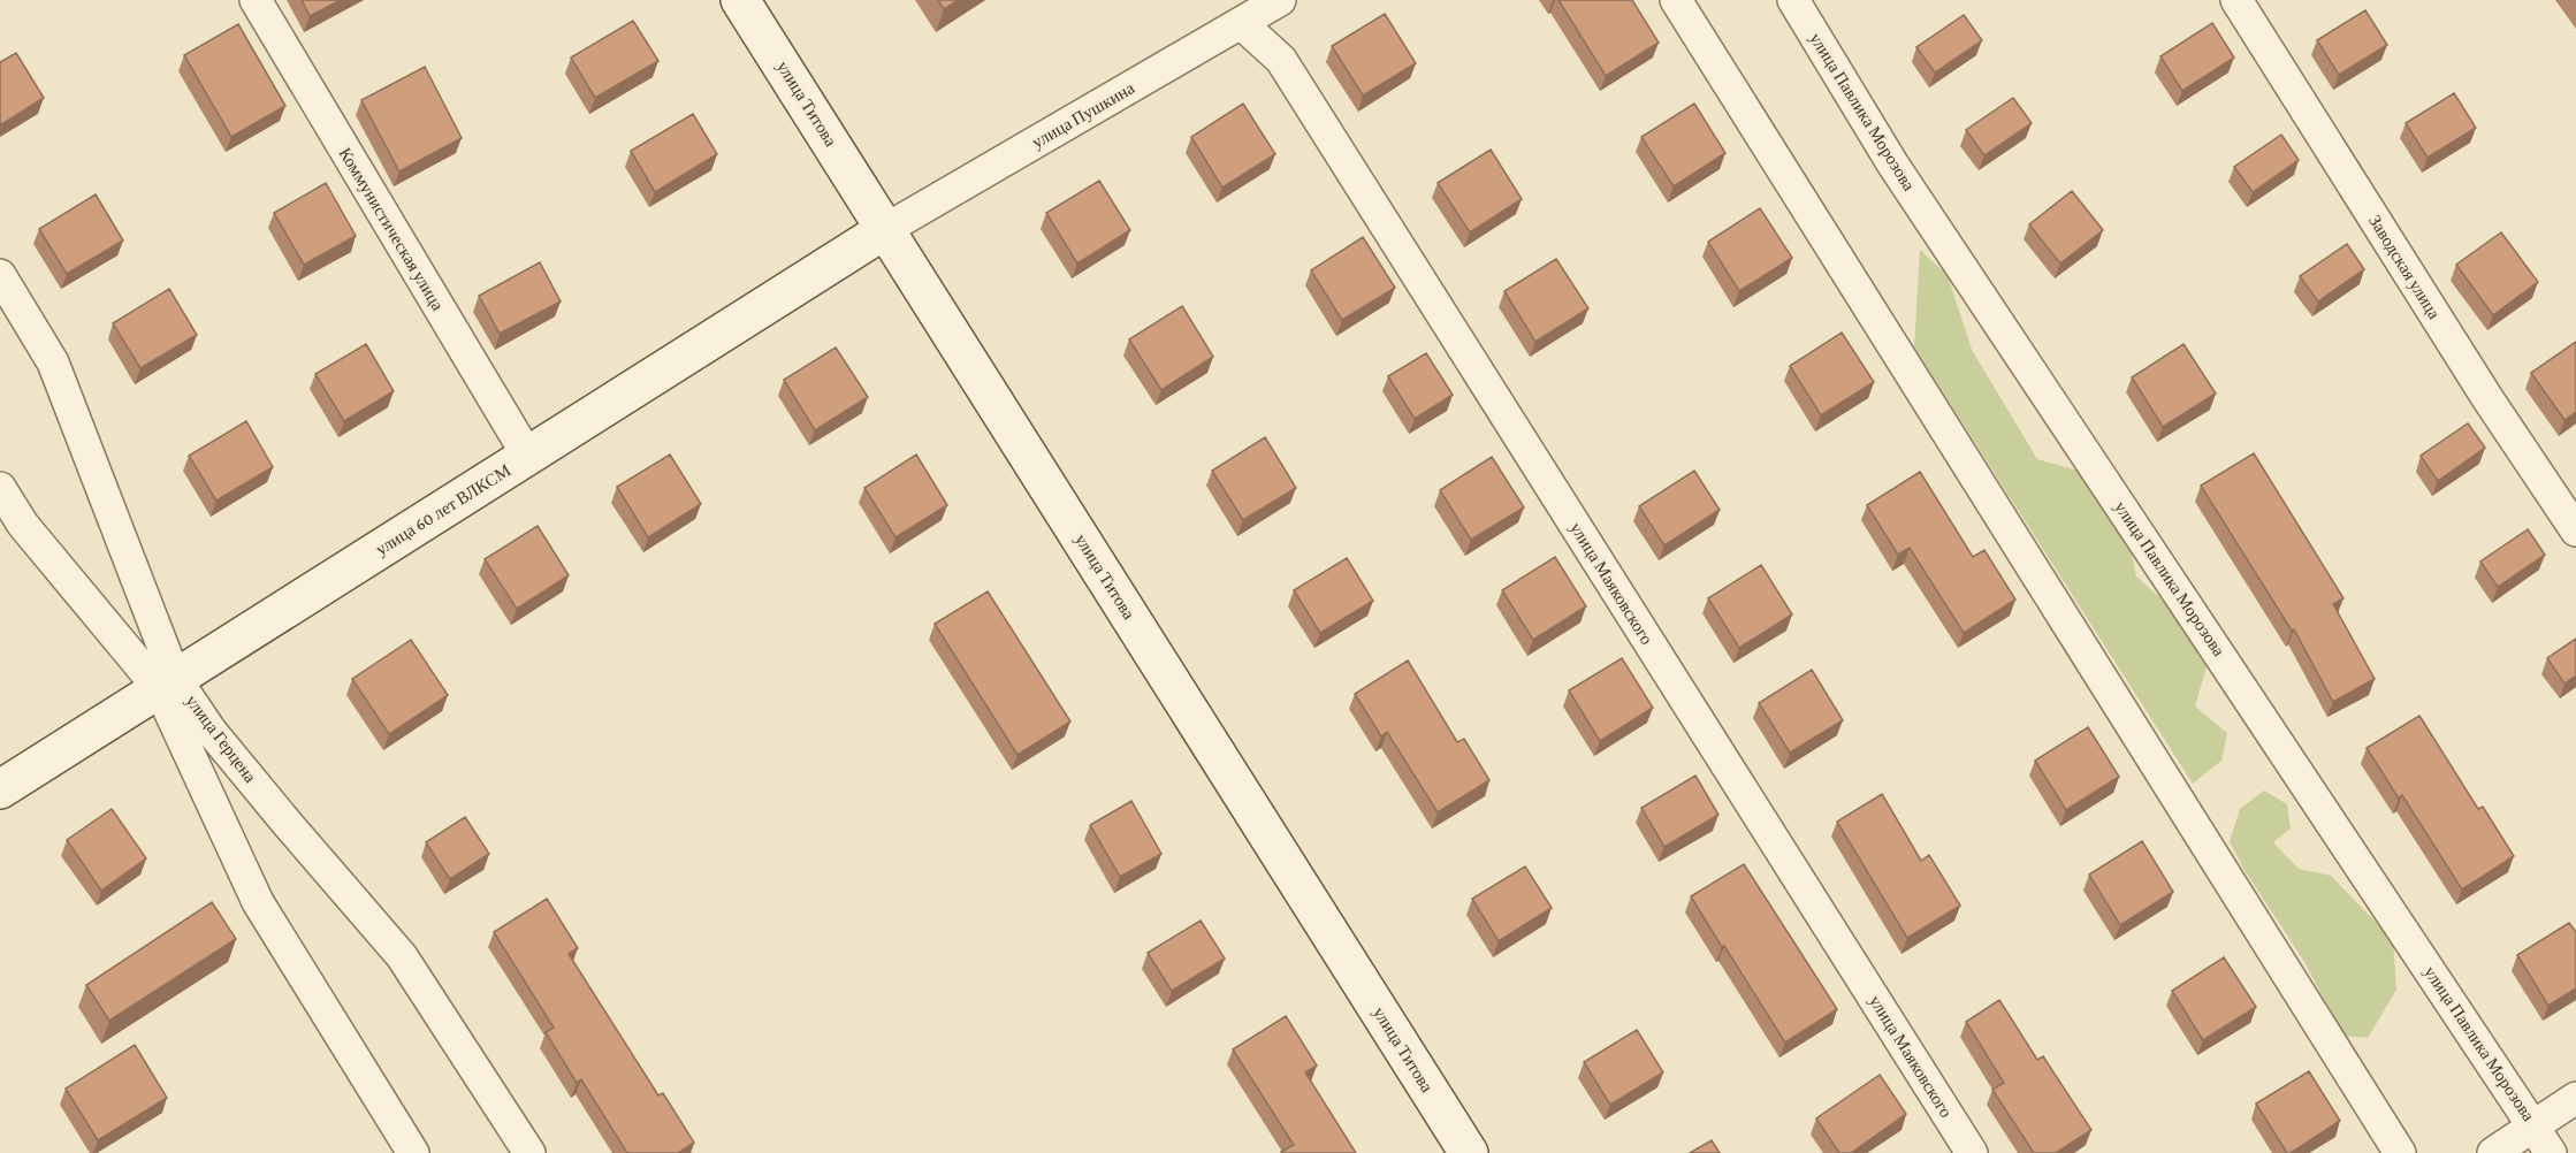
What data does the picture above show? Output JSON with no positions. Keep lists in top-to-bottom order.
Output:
{
  "streets": {
    "main road": ["улица Титова", "улица 60 лет ВЛКСМ"],
    "street": [
      "улица Павлика Морозова",
      "улица Пушкина",
      "Коммунистическая улица",
      "Заводская улица",
      "улица Маяковского",
      "улица Герцена"
    ]
  },
  "crossings": [
    ["улица Титова", "улица Пушкина"],
    ["улица Титова", "улица 60 лет ВЛКСМ"],
    ["улица Пушкина", "улица 60 лет ВЛКСМ"],
    ["улица Пушкина", "улица Маяковского"],
    ["Коммунистическая улица", "улица 60 лет ВЛКСМ"],
    ["улица 60 лет ВЛКСМ", "улица Герцена"]
  ]
}
